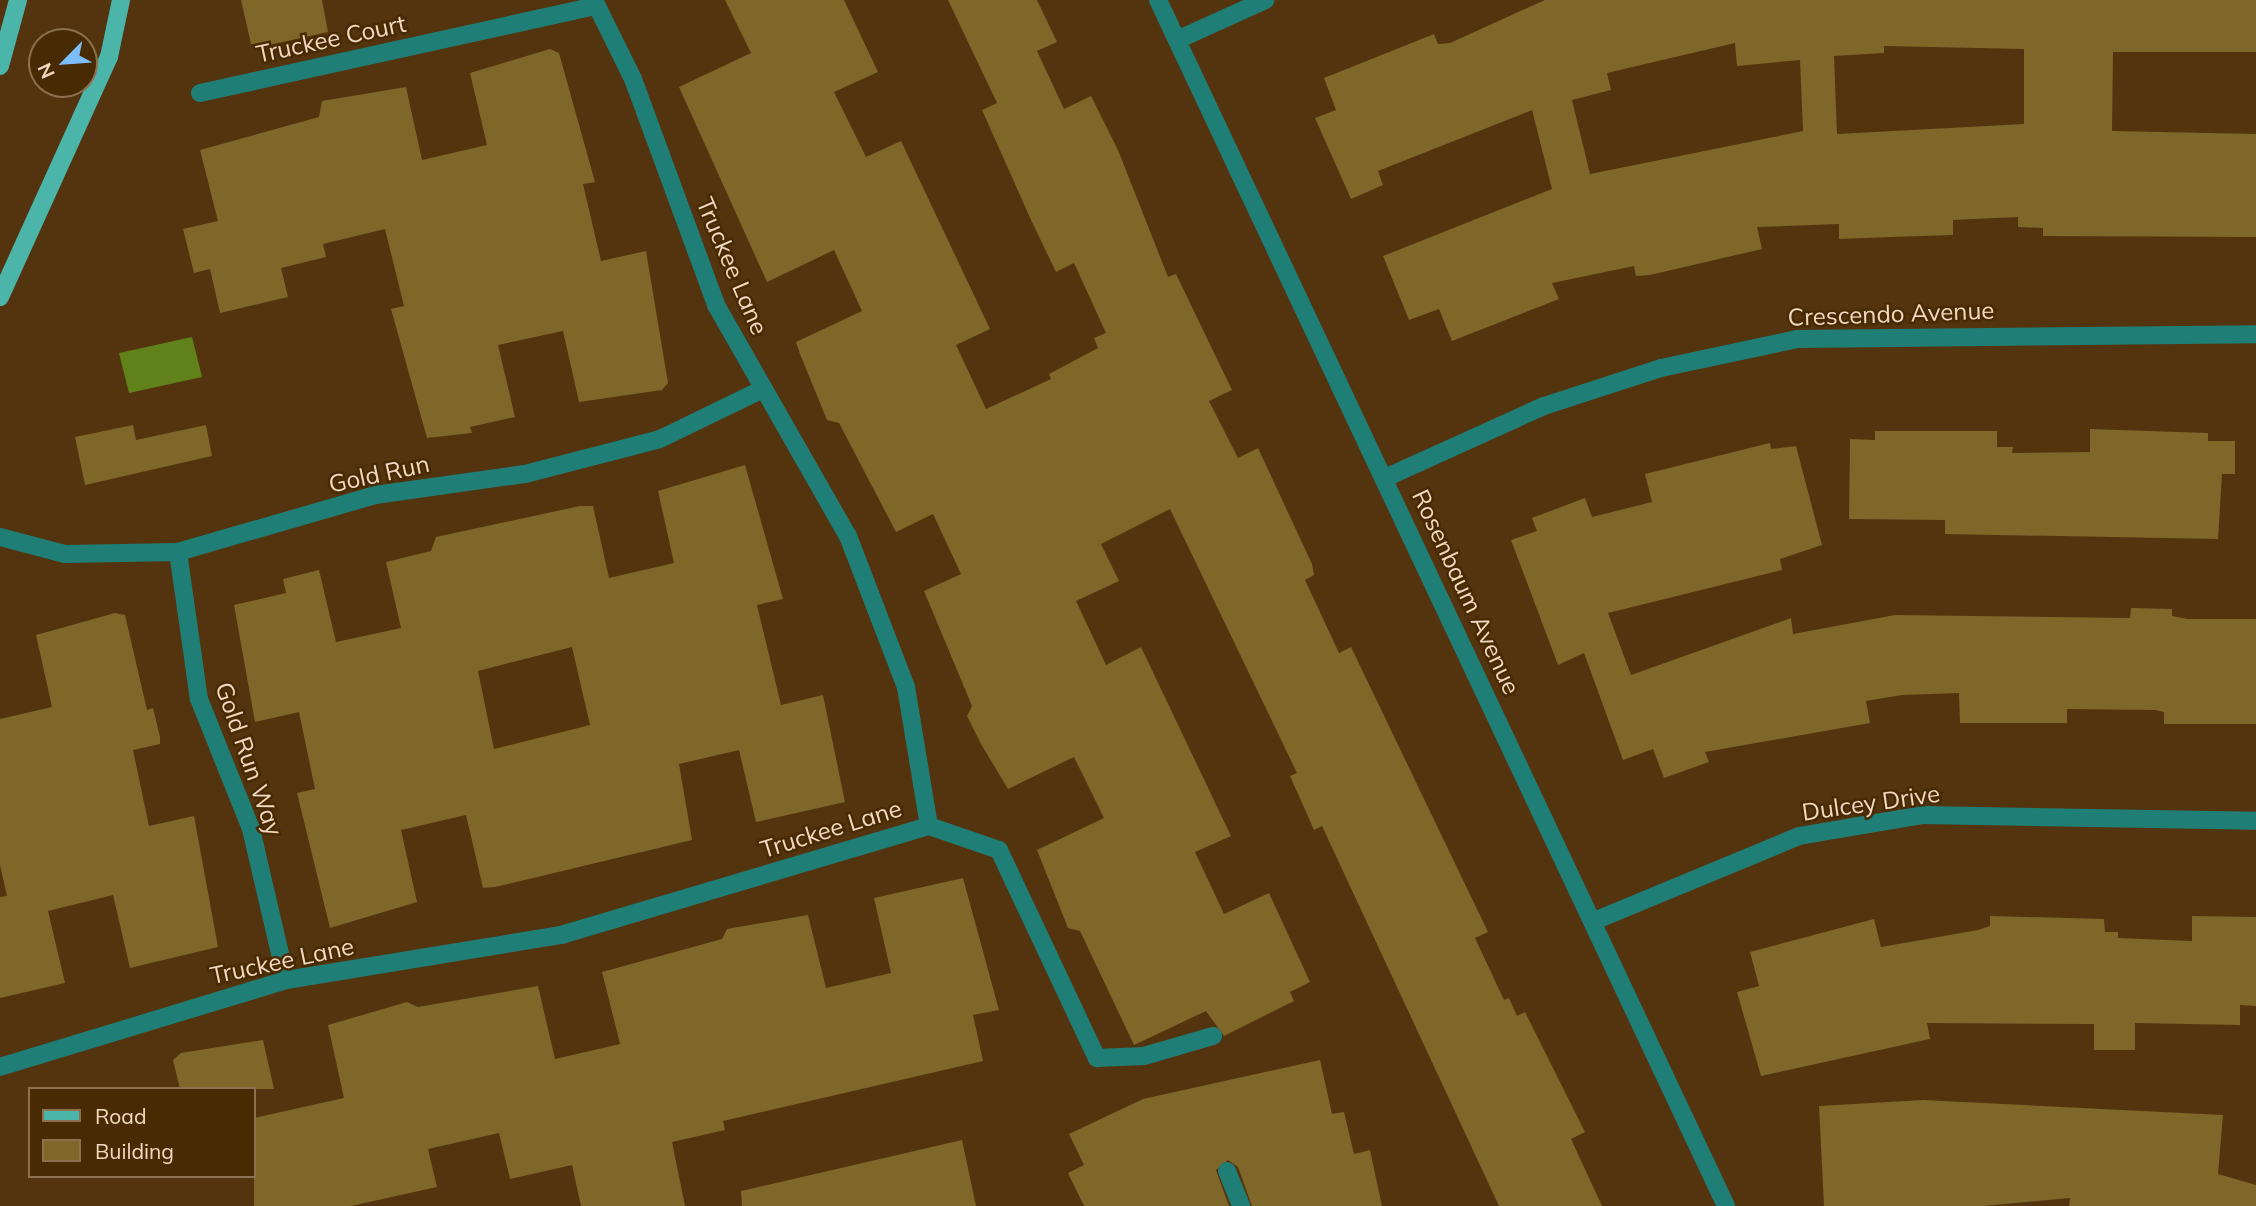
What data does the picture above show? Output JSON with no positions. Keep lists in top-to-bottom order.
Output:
{
  "streets": {
    "street": [
      "Truckee Court",
      "Truckee Lane",
      "Crescendo Avenue",
      "Gold Run",
      "Rosenbaum Avenue",
      "Gold Run Way",
      "Dulcey Drive"
    ]
  },
  "crossings": [
    ["Truckee Court", "Truckee Lane"],
    ["Truckee Lane", "Gold Run"],
    ["Truckee Lane", "Gold Run Way"],
    ["Crescendo Avenue", "Rosenbaum Avenue"],
    ["Gold Run", "Gold Run Way"],
    ["Rosenbaum Avenue", "Dulcey Drive"]
  ],
  "legend": ["Road", "Building"],
  "north": "bottom left"
}
